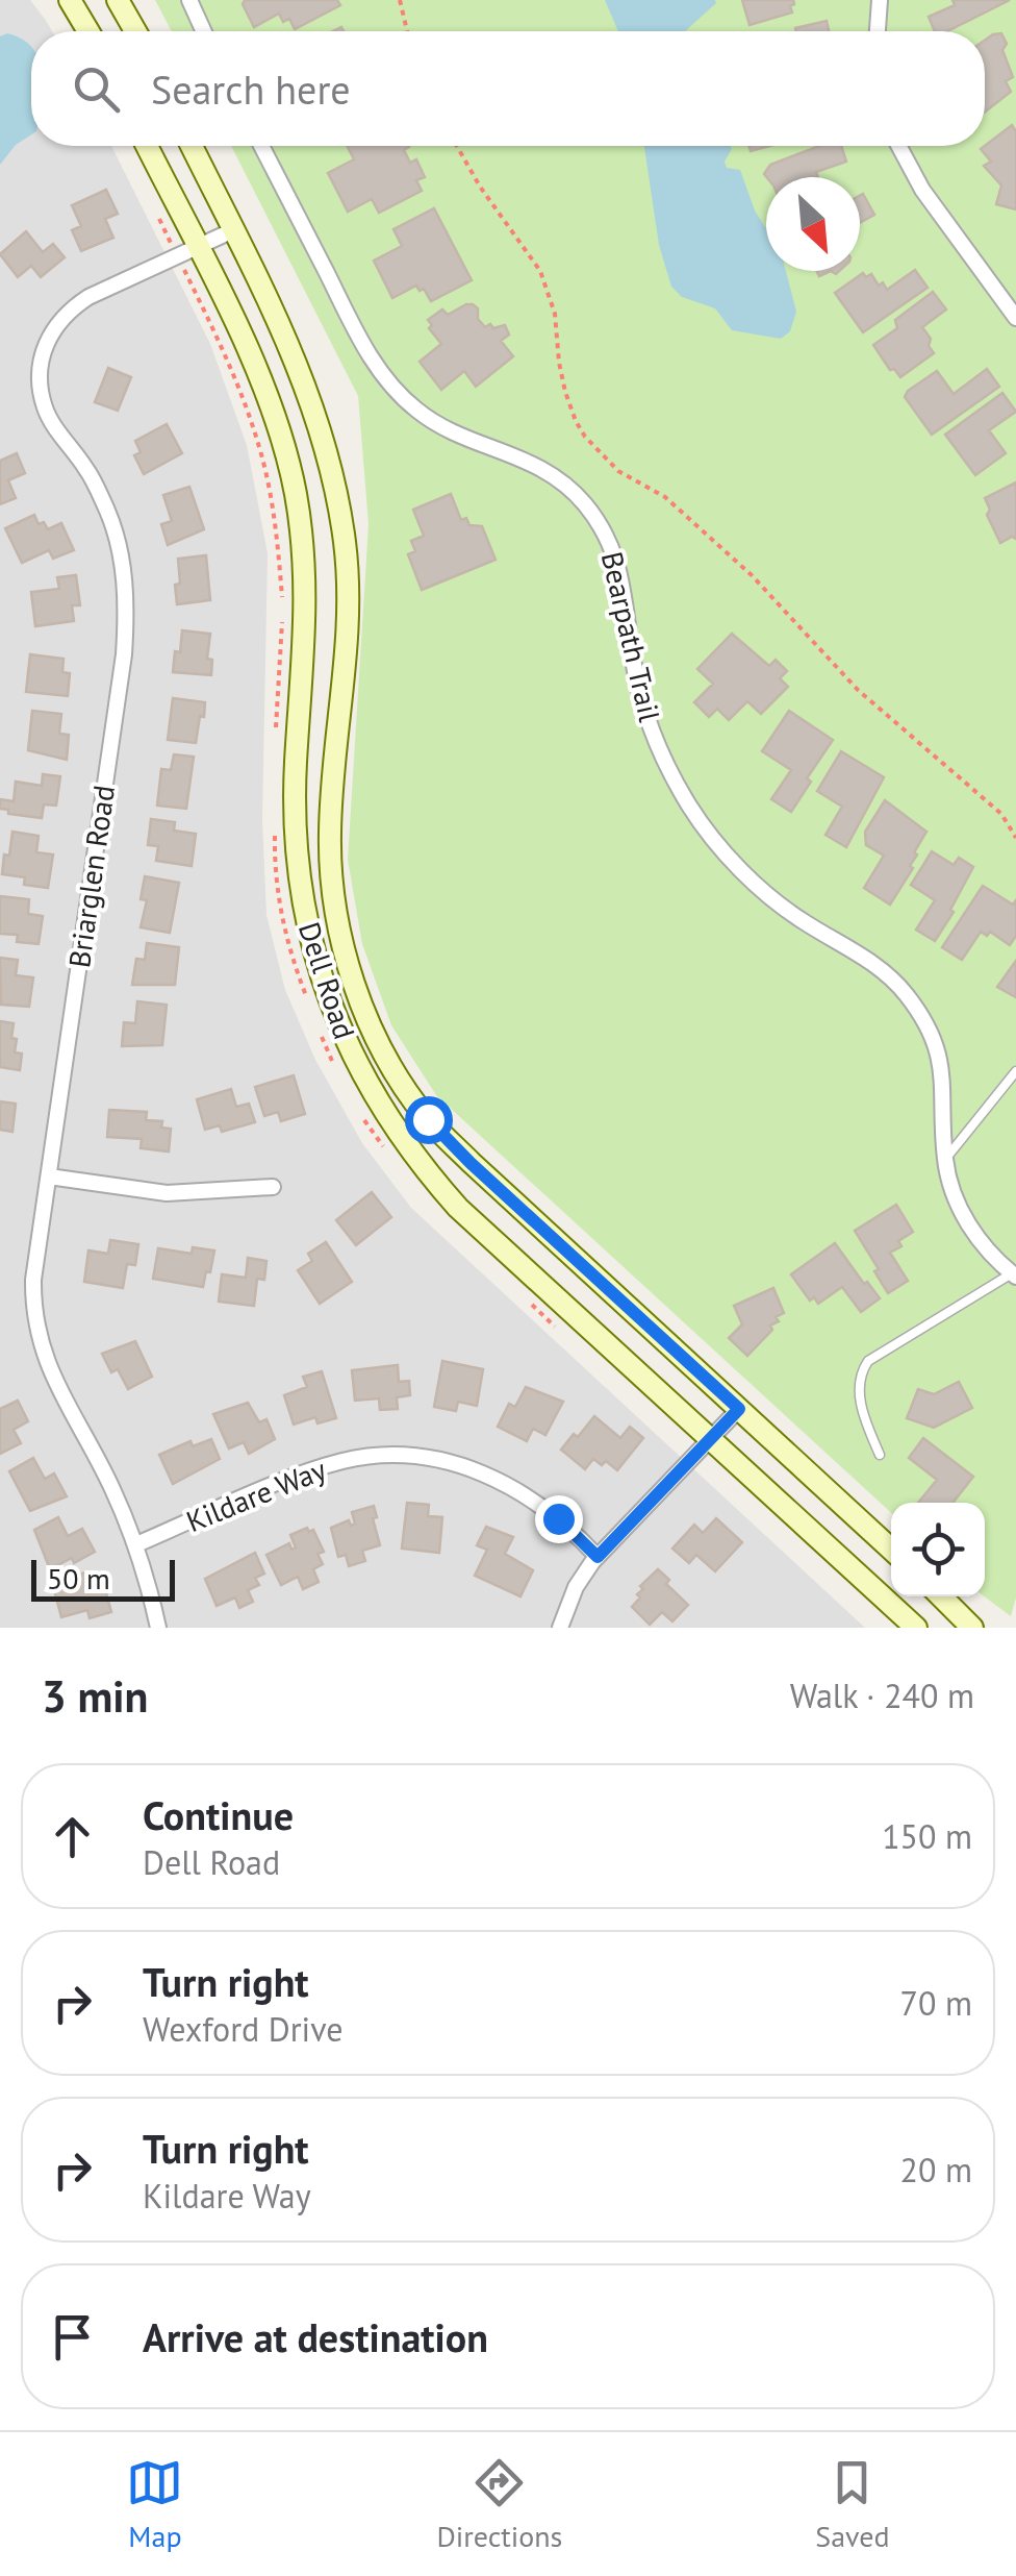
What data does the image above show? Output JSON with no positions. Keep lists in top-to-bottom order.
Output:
{
  "streets": {
    "main road": ["Dell Road"],
    "street": ["Bearpath Trail", "Briarglen Road", "Kildare Way"]
  },
  "crossings": [
    ["Briarglen Road", "Dell Road"],
    ["Briarglen Road", "Kildare Way"]
  ],
  "scale_bar": "50 m",
  "north": "bottom right",
  "page": {
    "search": "Search here",
    "scale": "50 m",
    "heading": ["3 min", "Walk · 240 m"],
    "list": [
      ["Continue", "Dell Road", "150 m"],
      ["Turn right", "Wexford Drive", "70 m"],
      ["Turn right", "Kildare Way", "20 m"],
      "Arrive at destination"
    ],
    "nav": ["Map", "Directions", "Saved"]
  }
}
